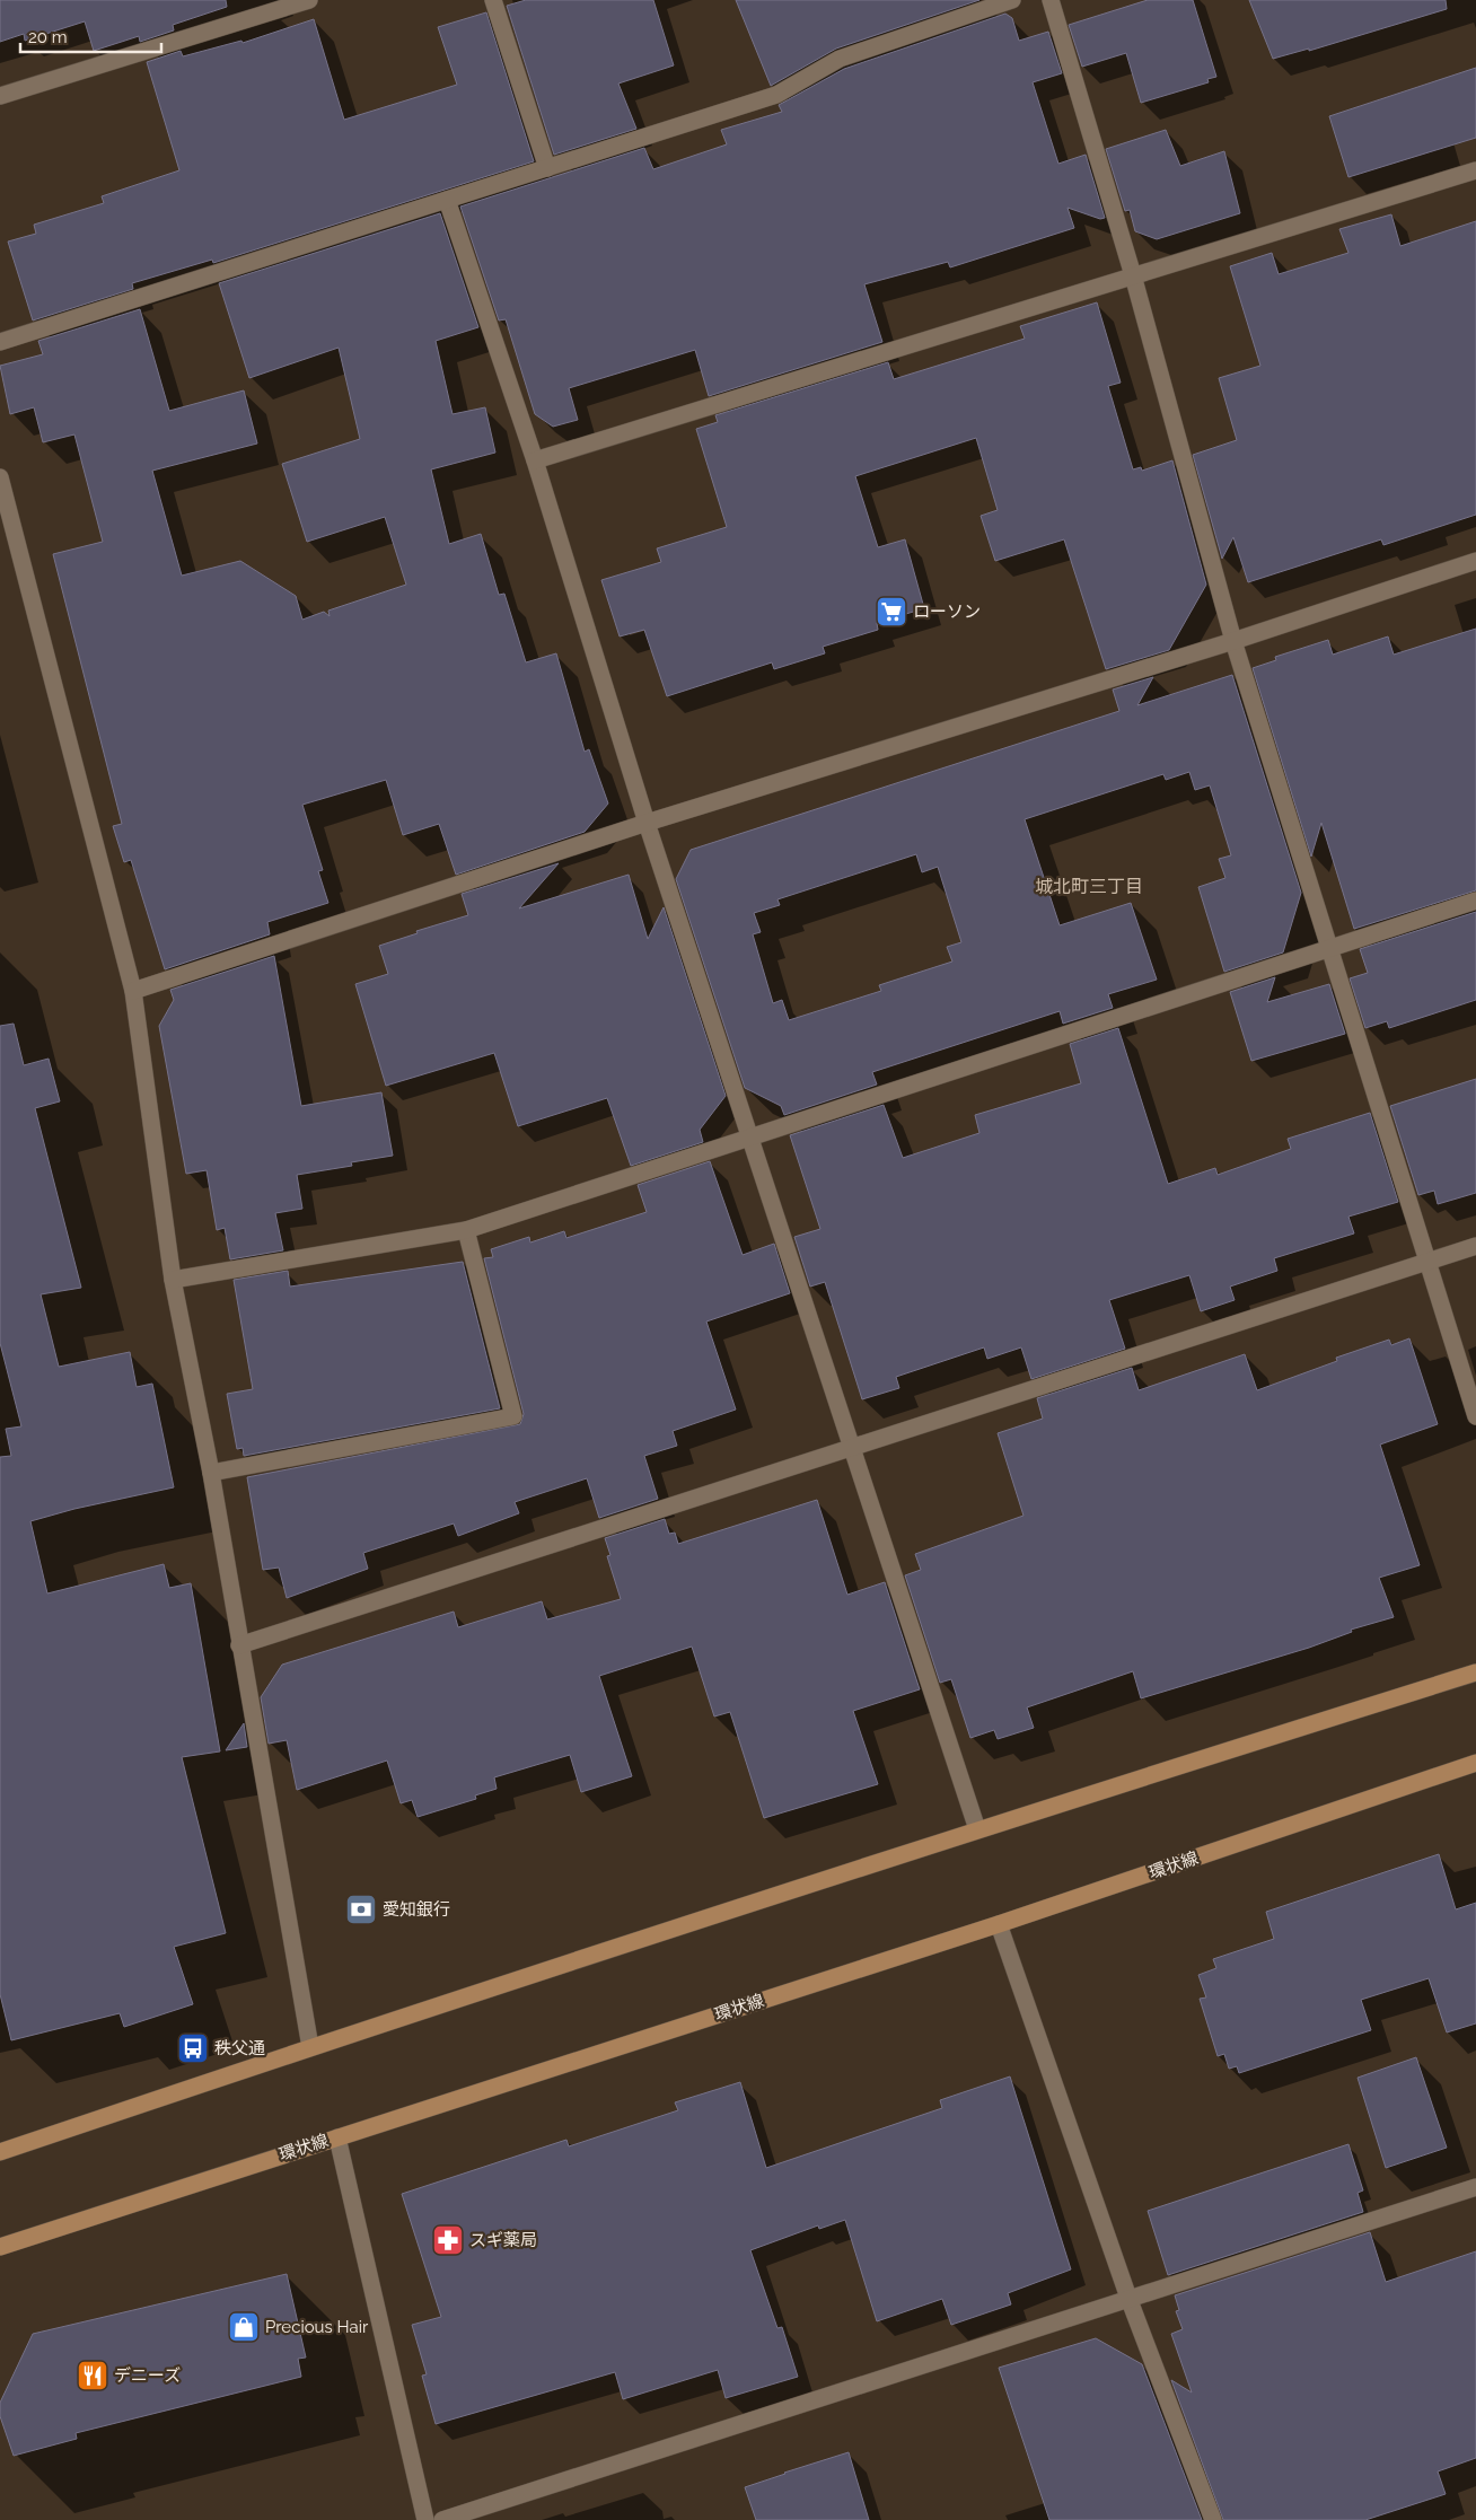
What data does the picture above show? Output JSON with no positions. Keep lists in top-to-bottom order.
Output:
{
  "streets": {
    "main road": ["環状線"]
  },
  "districts": ["城北町三丁目"],
  "places": {
    "supermarket": ["ローソン"],
    "bank": ["愛知銀行"],
    "bus stop": ["秩父通"],
    "pharmacy": ["スギ薬局"],
    "shop": ["Precious Hair"],
    "restaurant": ["デニーズ"]
  },
  "scale_bar": "20 m"
}
